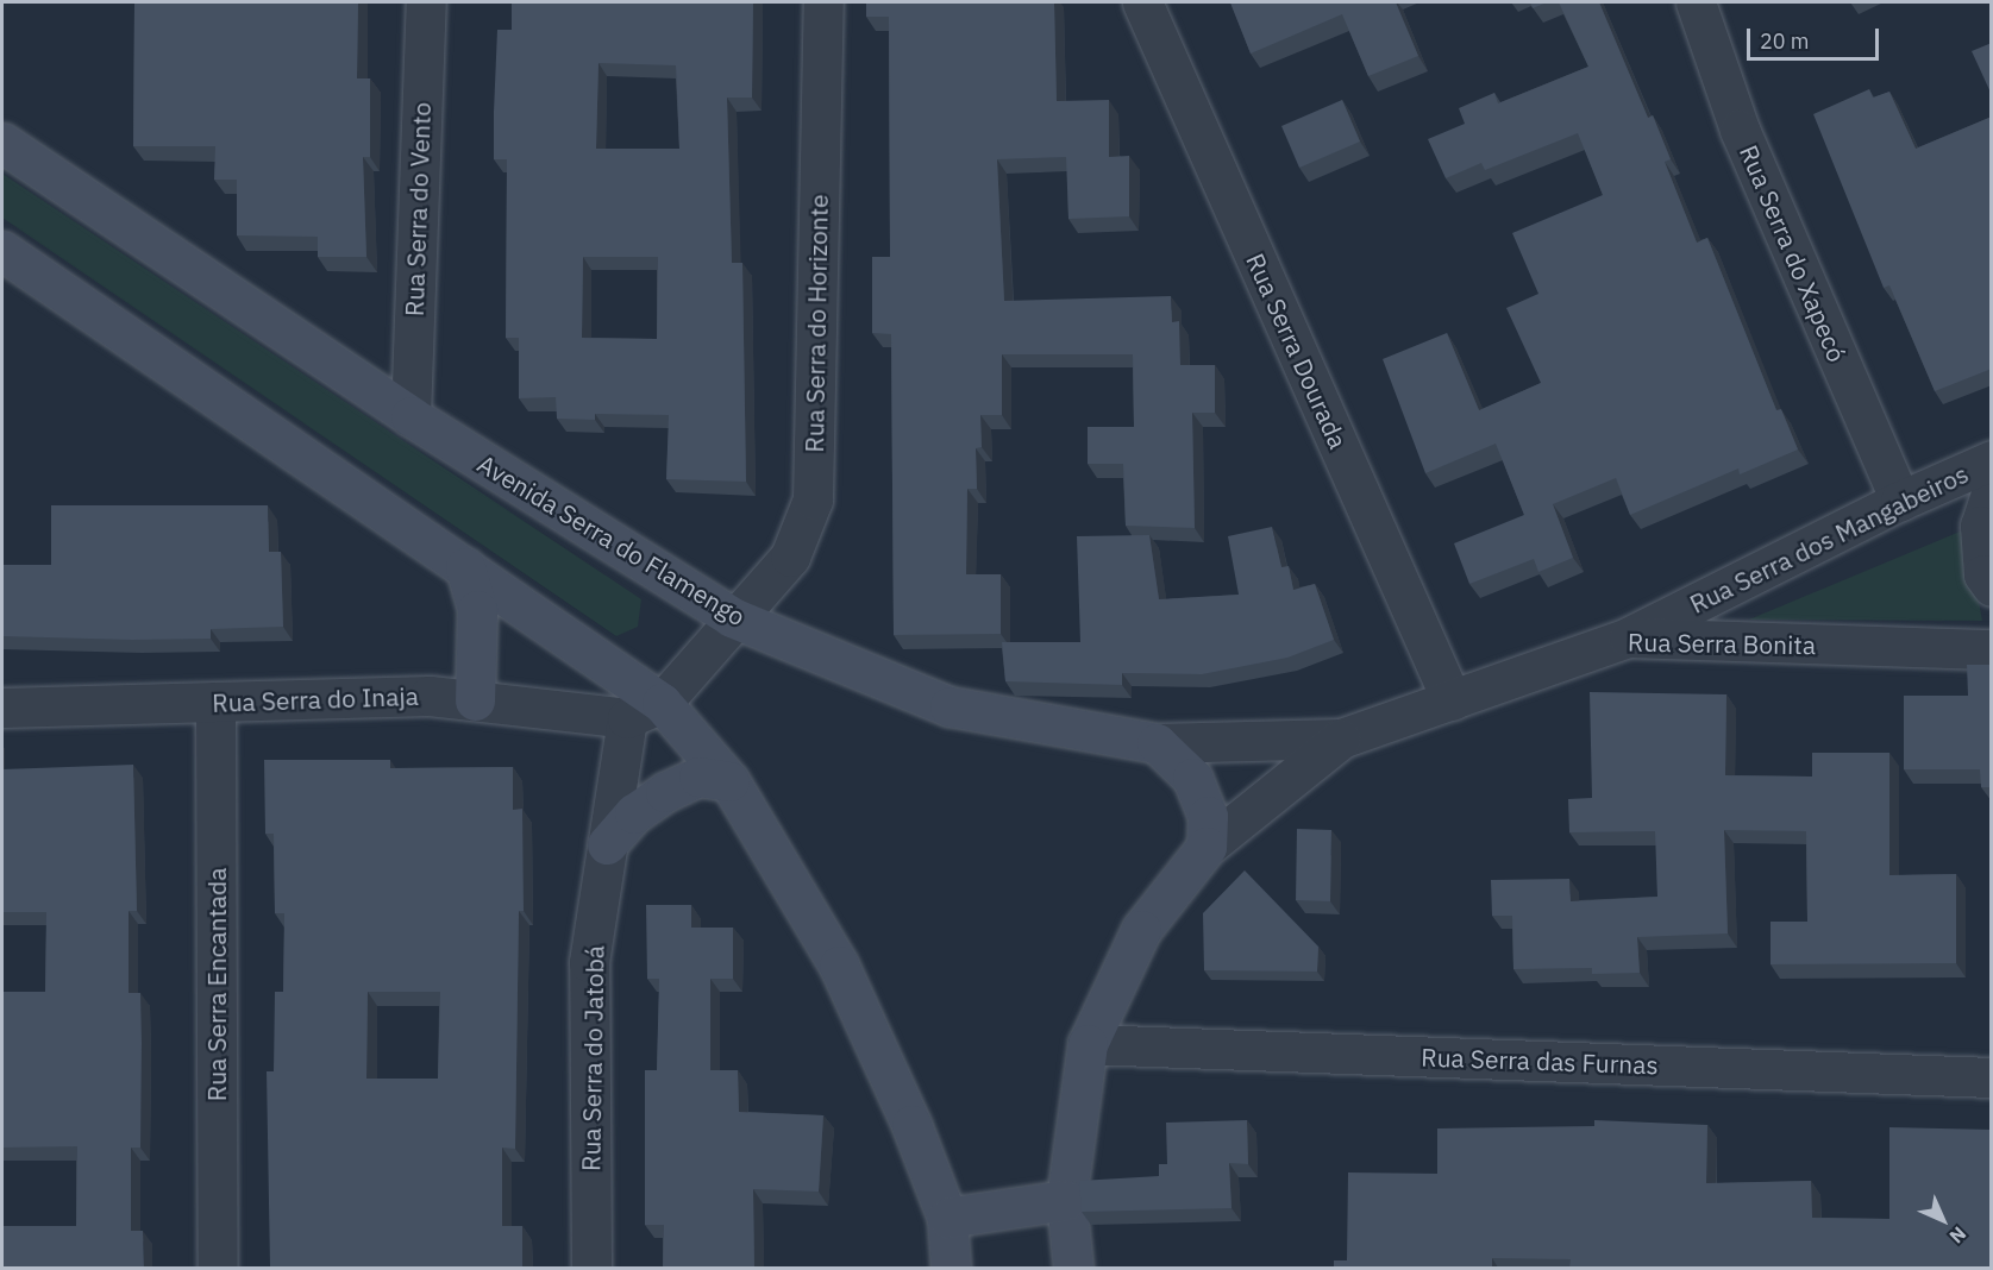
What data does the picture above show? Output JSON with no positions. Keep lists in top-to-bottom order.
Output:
{
  "streets": {
    "street": [
      "Rua Serra do Vento",
      "Rua Serra do Xapecó",
      "Rua Serra do Horizonte",
      "Rua Serra Dourada",
      "Rua Serra dos Mangabeiros",
      "Avenida Serra do Flamengo",
      "Rua Serra Bonita",
      "Rua Serra do Inaja",
      "Rua Serra Encantada",
      "Rua Serra do Jatobá",
      "Rua Serra das Furnas"
    ]
  },
  "crossings": [
    ["Rua Serra do Vento", "Avenida Serra do Flamengo"],
    ["Rua Serra do Xapecó", "Rua Serra dos Mangabeiros"],
    ["Rua Serra do Horizonte", "Avenida Serra do Flamengo"],
    ["Rua Serra Dourada", "Rua Serra Bonita"],
    ["Rua Serra dos Mangabeiros", "Rua Serra Bonita"],
    ["Avenida Serra do Flamengo", "Rua Serra Bonita"],
    ["Rua Serra do Inaja", "Rua Serra Encantada"],
    ["Rua Serra do Inaja", "Rua Serra do Jatobá"]
  ],
  "scale_bar": "20 m",
  "north": "bottom right"
}
